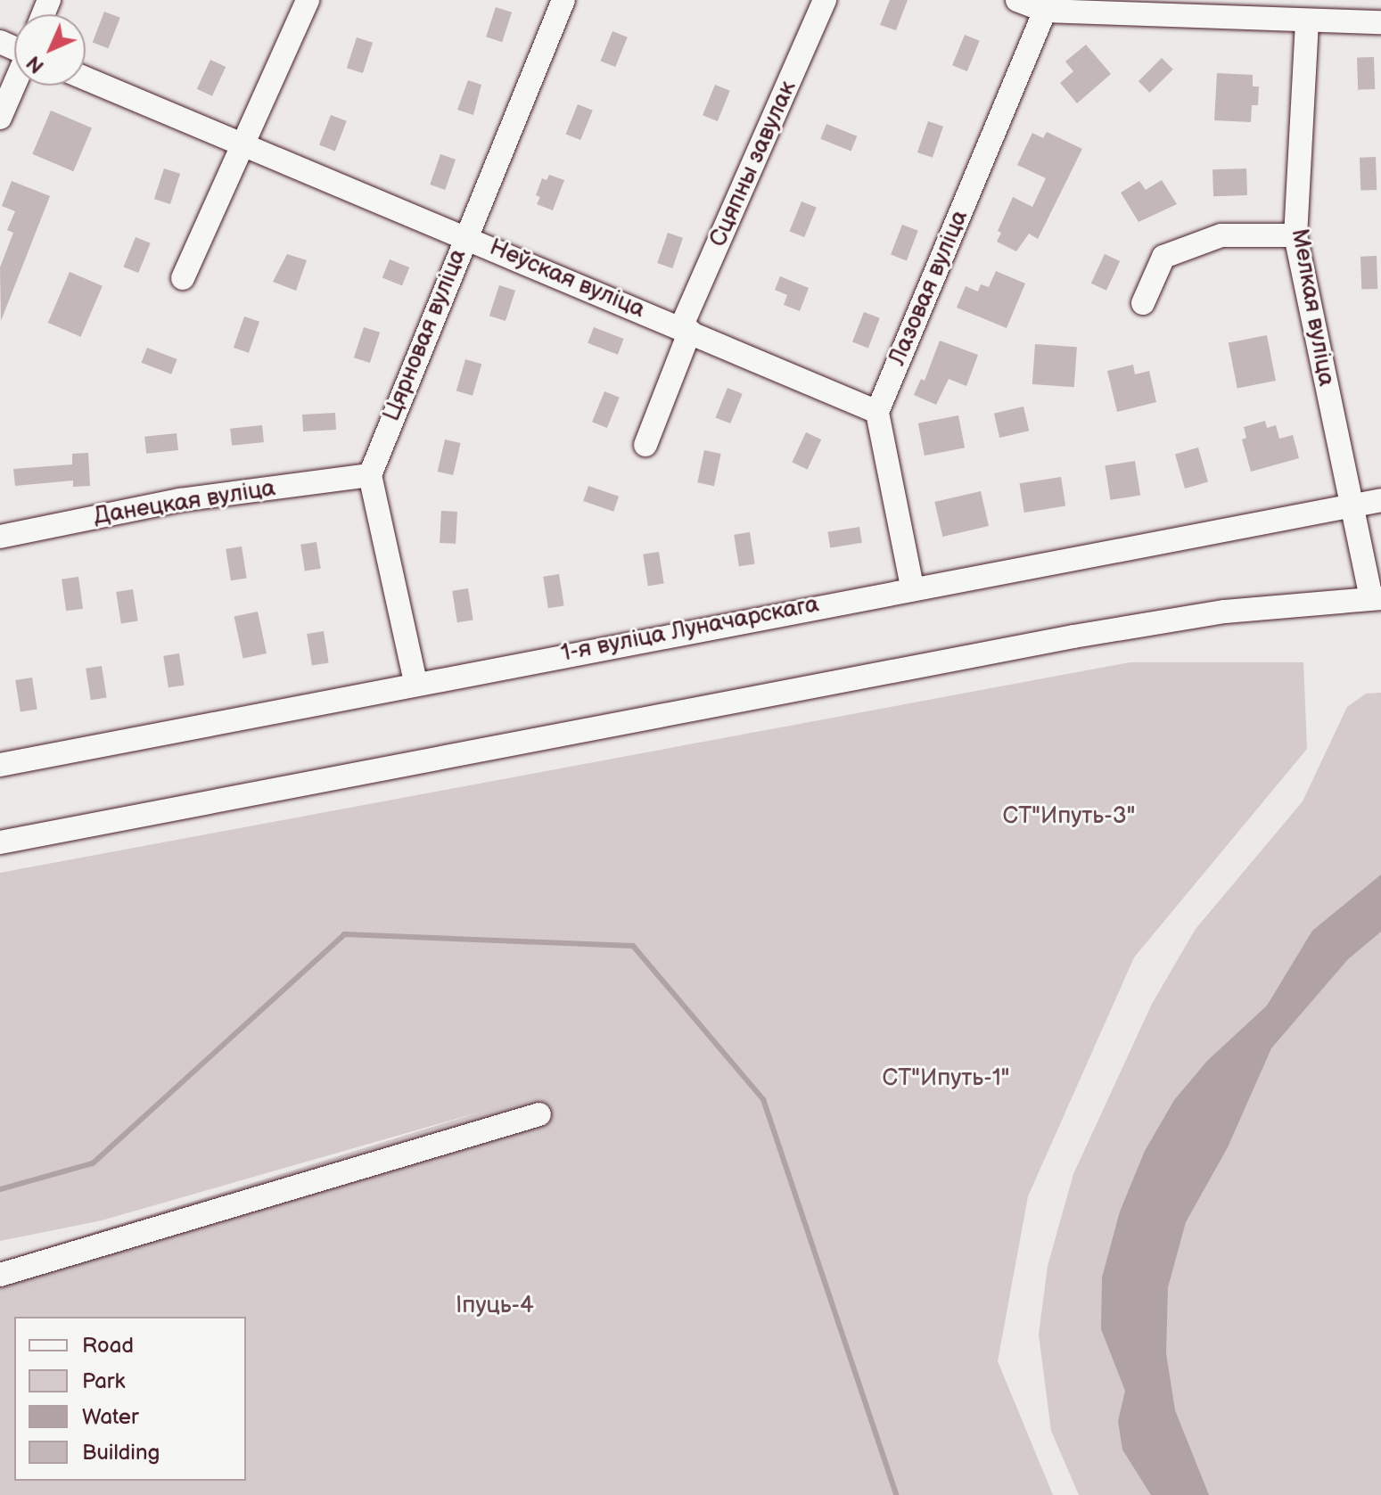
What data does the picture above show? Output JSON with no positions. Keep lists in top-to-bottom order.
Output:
{
  "streets": {
    "street": [
      "Сцяпны завулак",
      "Неўская вуліца",
      "Лазовая вуліца",
      "Мелкая вуліца",
      "Цярновая вуліца",
      "Данецкая вуліца",
      "1-я вуліца Луначарскага"
    ]
  },
  "crossings": [
    ["Сцяпны завулак", "Неўская вуліца"],
    ["Неўская вуліца", "Лазовая вуліца"],
    ["Неўская вуліца", "Цярновая вуліца"],
    ["Мелкая вуліца", "1-я вуліца Луначарскага"],
    ["Цярновая вуліца", "Данецкая вуліца"]
  ],
  "parks": ["СТ\"Ипуть-3\"", "СТ\"Ипуть-1\"", "Іпуць-4"],
  "legend": [
    "Road",
    "Park",
    "Water",
    "Building"
  ],
  "north": "bottom left"
}
